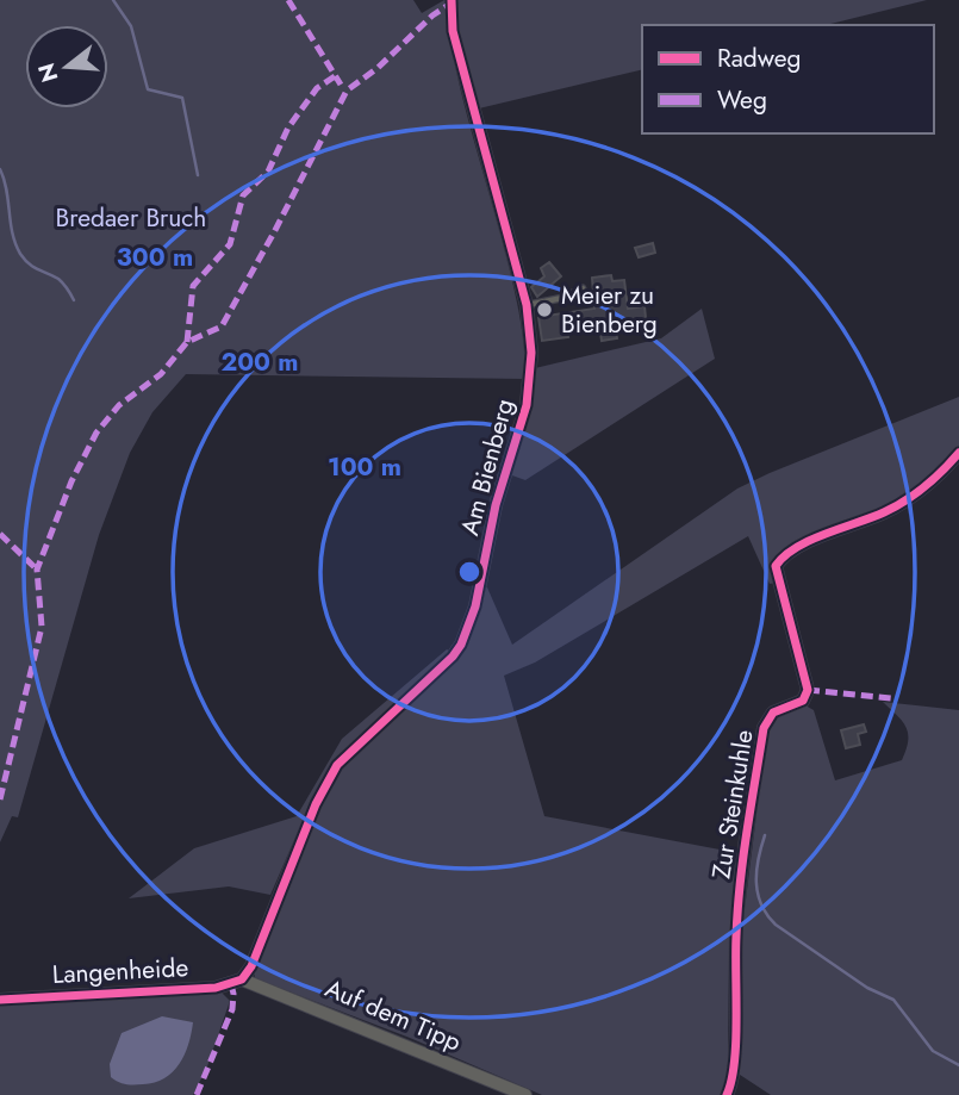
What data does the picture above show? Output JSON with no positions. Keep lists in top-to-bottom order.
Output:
{
  "streets": {
    "street": [
      "Am Bienberg",
      "Zur Steinkuhle",
      "Langenheide",
      "Auf dem Tipp"
    ]
  },
  "crossings": [
    ["Am Bienberg", "Langenheide"],
    ["Am Bienberg", "Auf dem Tipp"],
    ["Langenheide", "Auf dem Tipp"]
  ],
  "parks": ["Bredaer Bruch"],
  "places": ["Meier zu Bienberg"],
  "legend": ["Radweg", "Weg"],
  "north": "left",
  "rings": ["300 m", "200 m", "100 m"]
}
